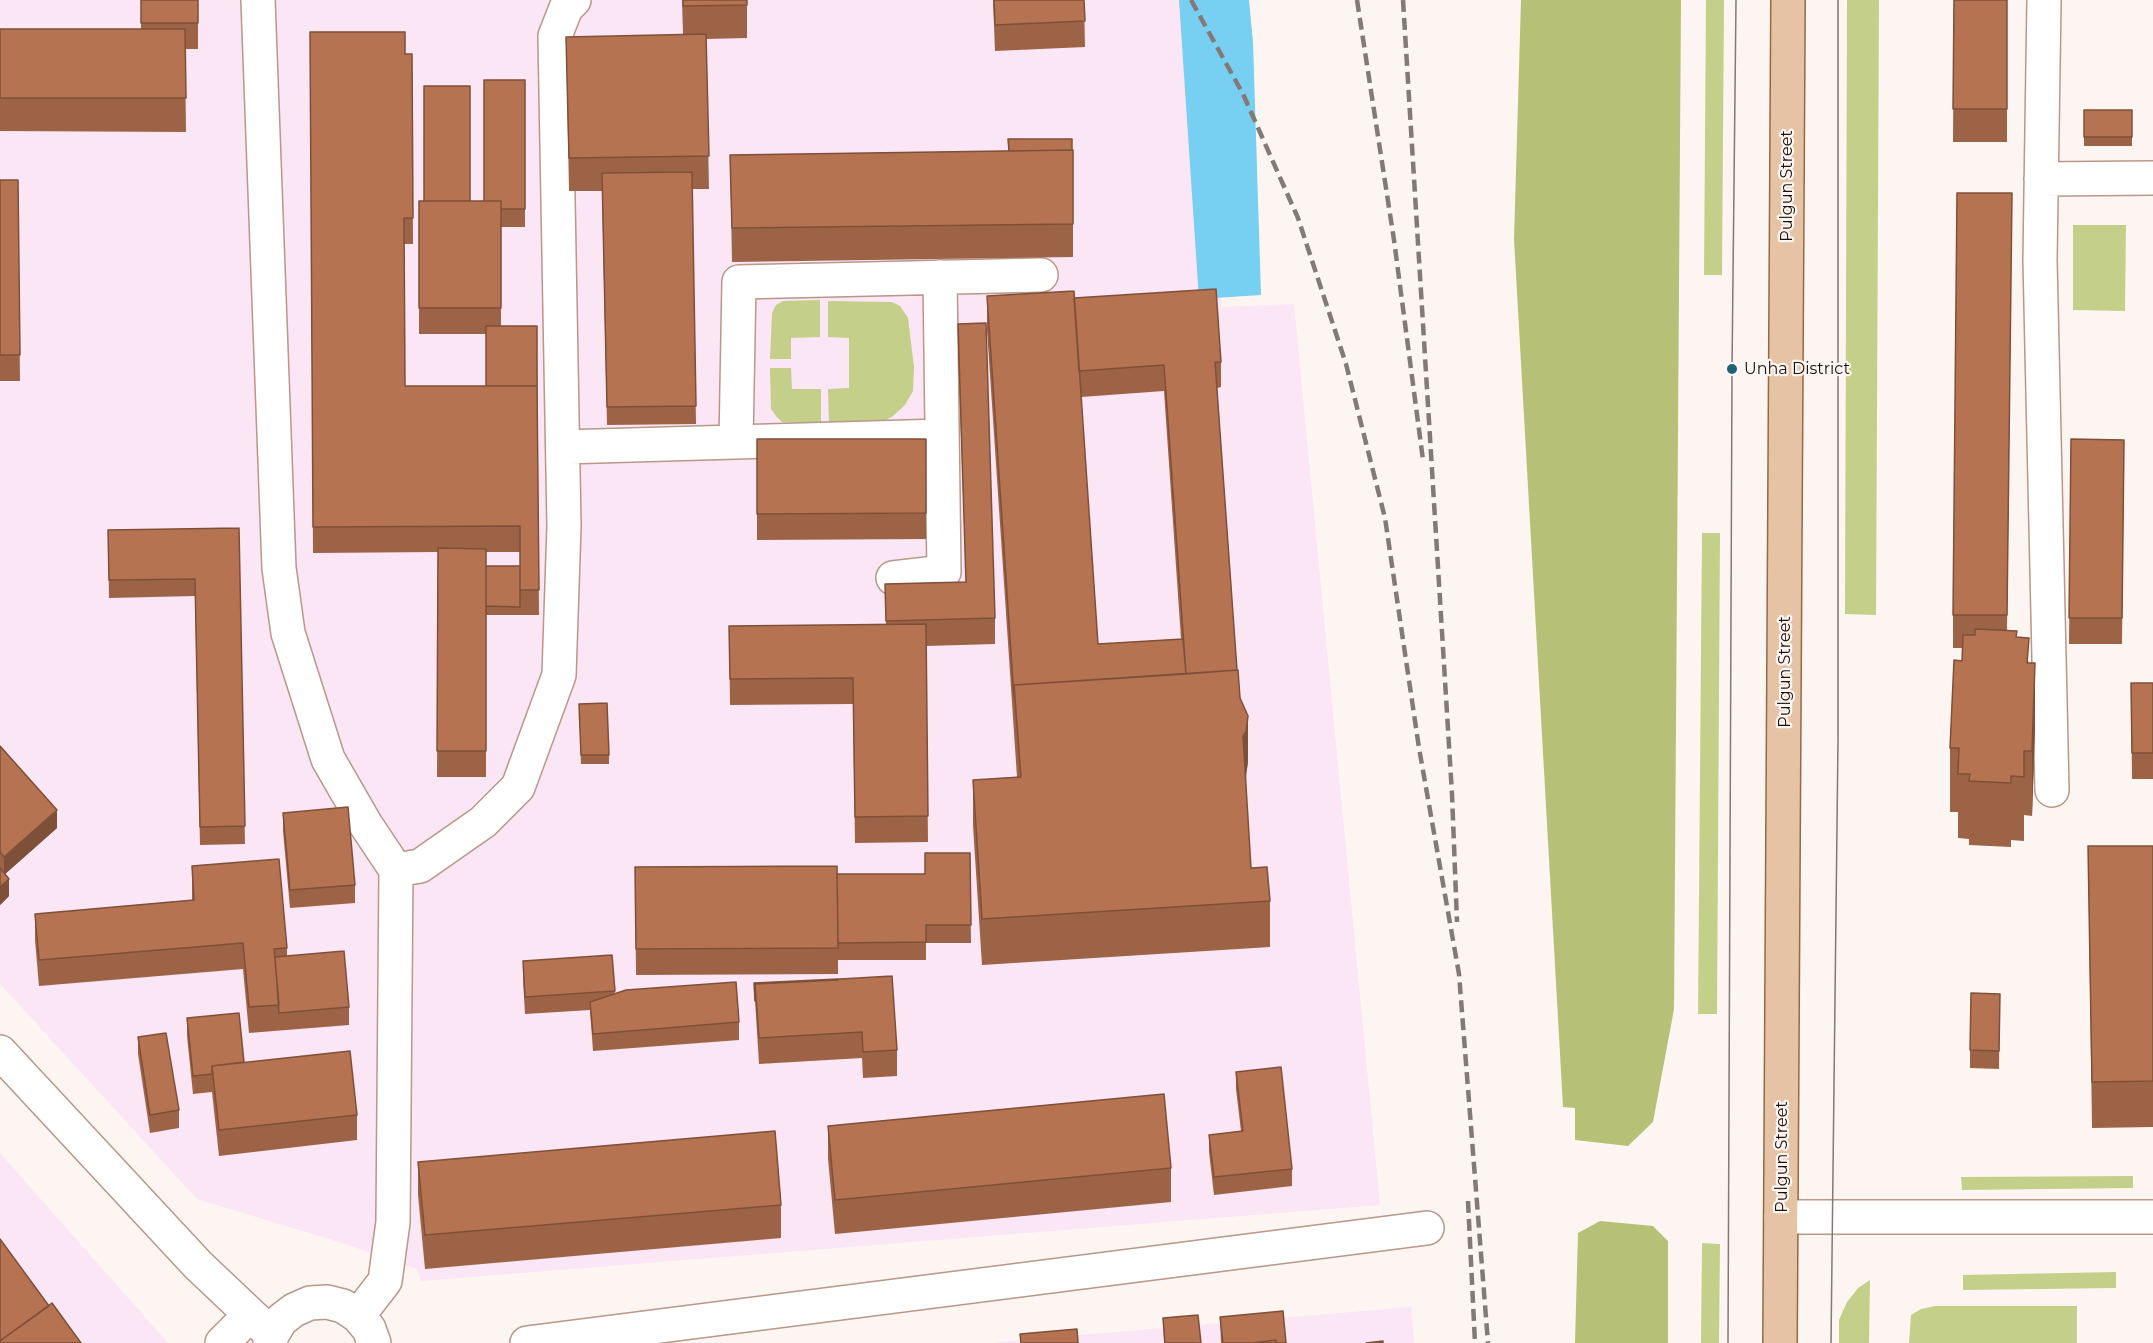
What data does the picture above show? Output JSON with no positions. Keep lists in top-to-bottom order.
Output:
{
  "streets": {
    "main road": ["Pulgun Street"]
  },
  "places": ["Unha District"]
}
